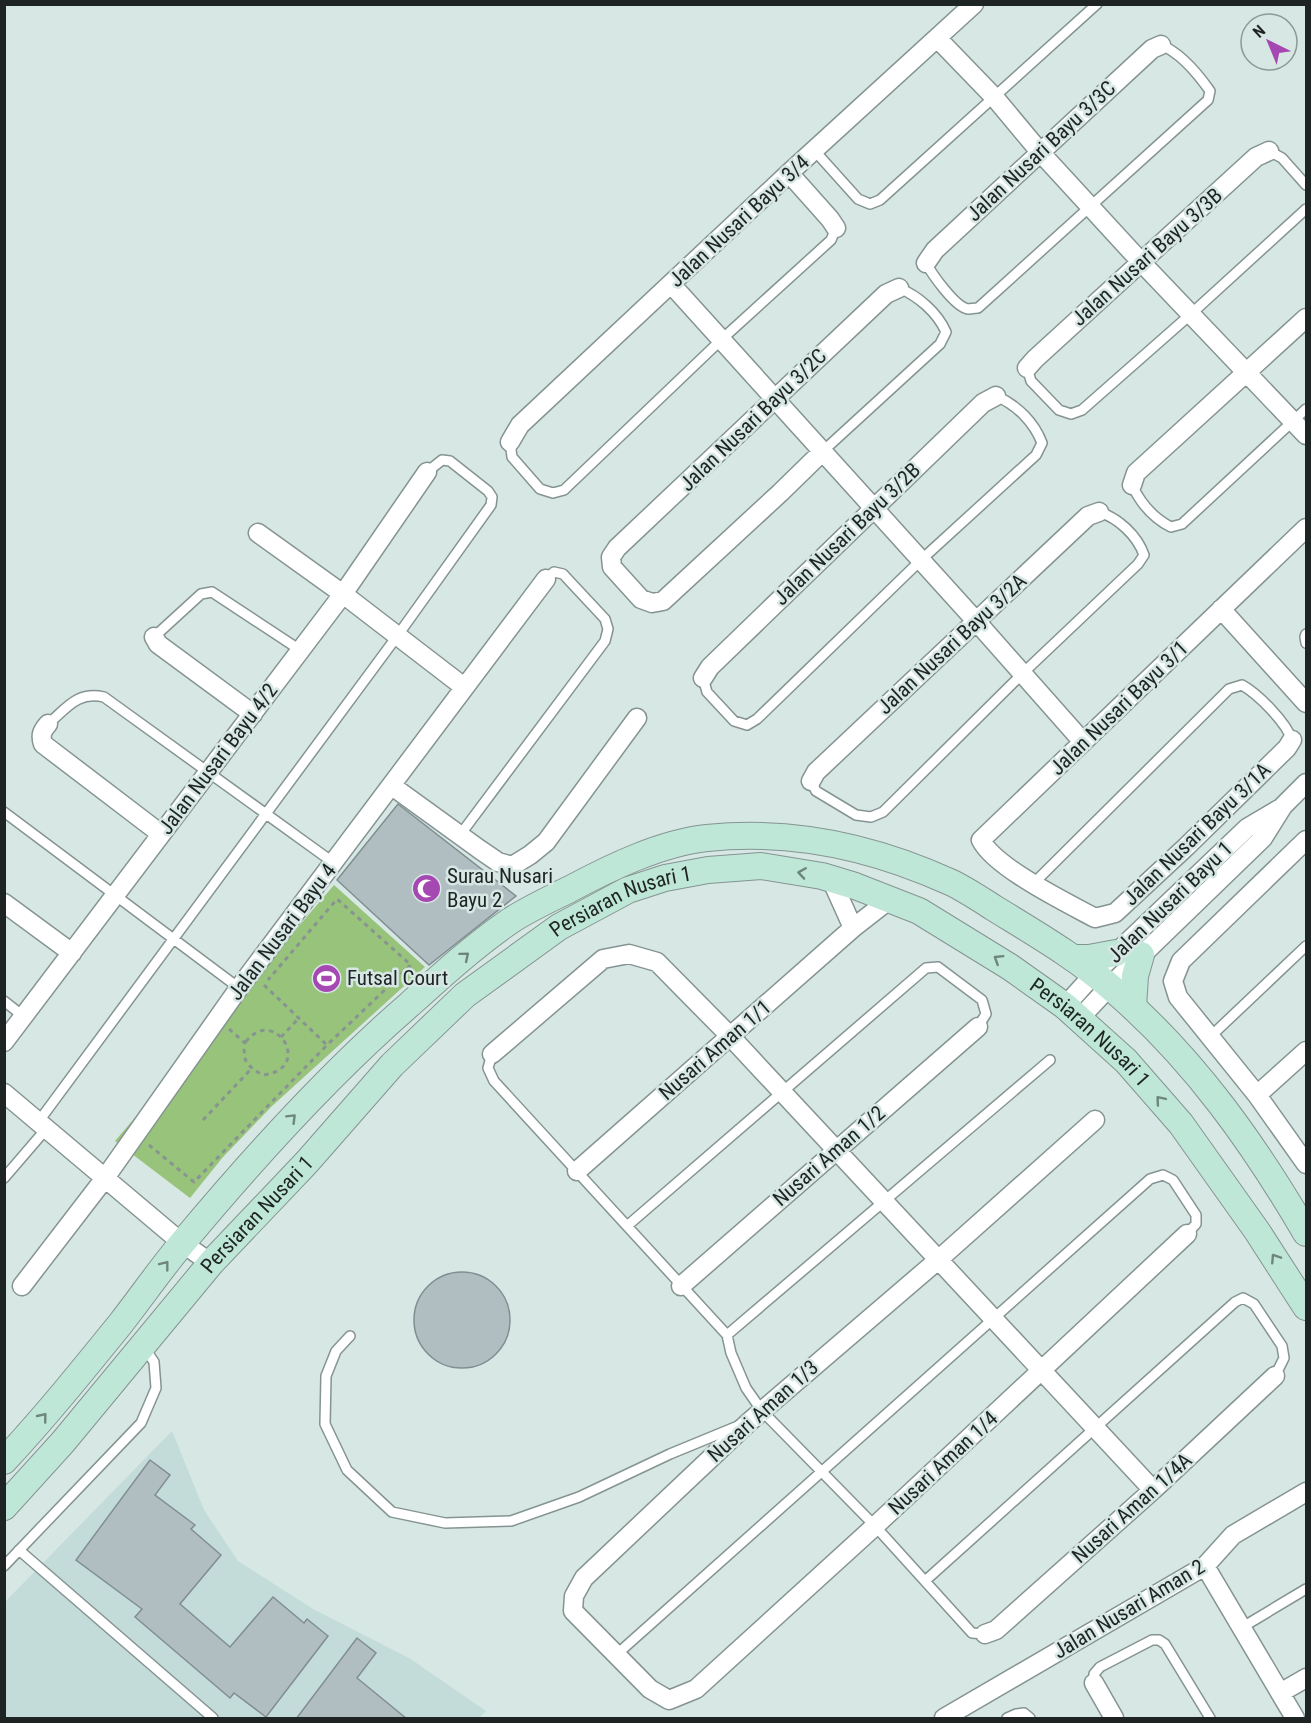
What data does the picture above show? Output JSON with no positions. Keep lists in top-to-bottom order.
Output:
{
  "streets": {
    "main road": ["Persiaran Nusari 1"],
    "street": [
      "Jalan Nusari Bayu 3/3C",
      "Jalan Nusari Bayu 3/4",
      "Jalan Nusari Bayu 3/3B",
      "Jalan Nusari Bayu 3/2C",
      "Jalan Nusari Bayu 3/2B",
      "Jalan Nusari Bayu 3/2A",
      "Jalan Nusari Bayu 3/1",
      "Jalan Nusari Bayu 4/2",
      "Jalan Nusari Bayu 3/1A",
      "Jalan Nusari Bayu 1",
      "Jalan Nusari Bayu 4",
      "Nusari Aman 1/1",
      "Nusari Aman 1/2",
      "Nusari Aman 1/3",
      "Nusari Aman 1/4",
      "Nusari Aman 1/4A",
      "Jalan Nusari Aman 2"
    ]
  },
  "crossings": [
    ["Jalan Nusari Bayu 3/1", "Jalan Nusari Bayu 3/1A"],
    ["Jalan Nusari Bayu 1", "Persiaran Nusari 1"],
    ["Persiaran Nusari 1", "Nusari Aman 1/1"],
    ["Nusari Aman 1/3", "Nusari Aman 1/4"]
  ],
  "places": {
    "mosque": ["Surau Nusari Bayu 2"],
    "sports": ["Futsal Court"]
  },
  "north": "top left"
}
